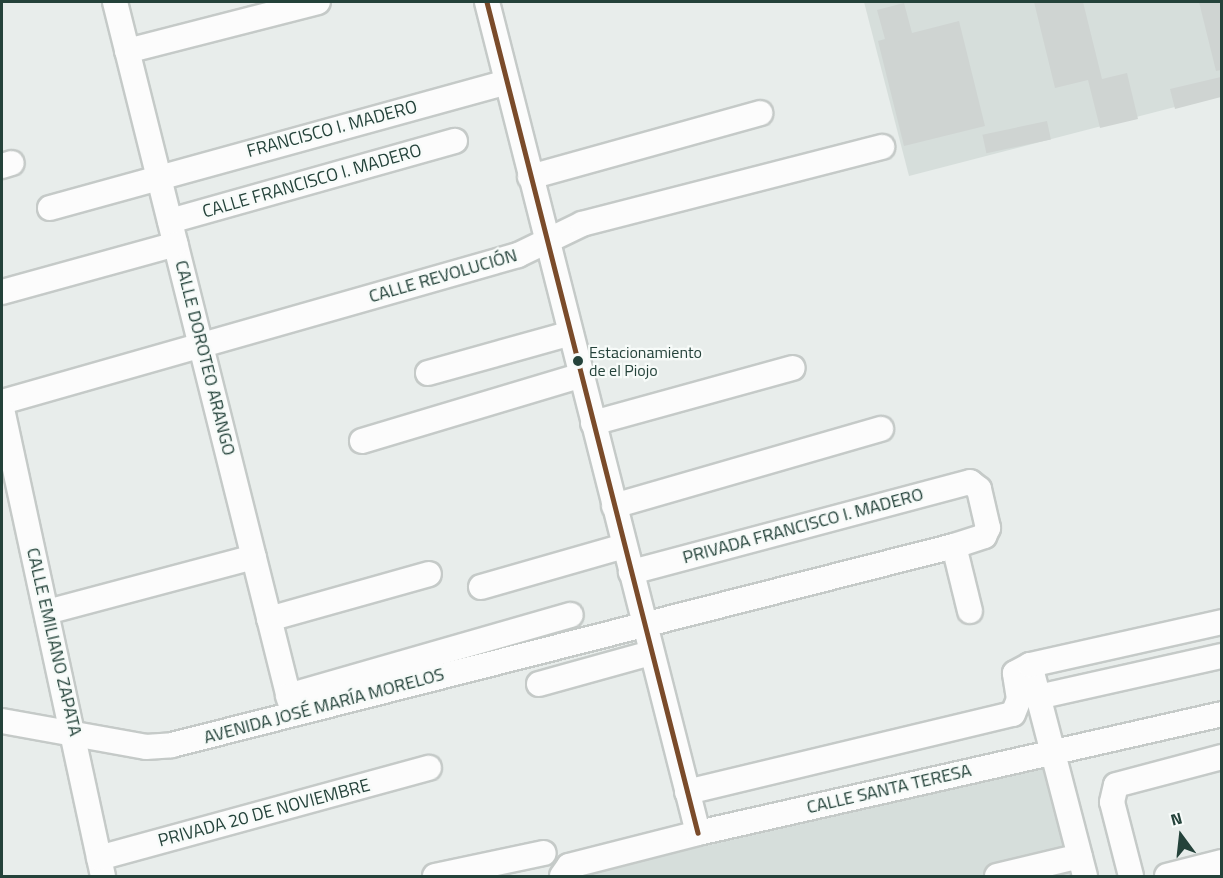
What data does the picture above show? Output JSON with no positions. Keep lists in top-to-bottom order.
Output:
{
  "streets": {
    "street": [
      "FRANCISCO I. MADERO",
      "CALLE FRANCISCO I. MADERO",
      "CALLE REVOLUCIÓN",
      "CALLE DOROTEO ARANGO",
      "PRIVADA FRANCISCO I. MADERO",
      "CALLE EMILIANO ZAPATA",
      "AVENIDA JOSÉ MARÍA MORELOS",
      "CALLE SANTA TERESA",
      "PRIVADA 20 DE NOVIEMBRE"
    ]
  },
  "crossings": [
    ["FRANCISCO I. MADERO", "CALLE DOROTEO ARANGO"],
    ["CALLE FRANCISCO I. MADERO", "CALLE DOROTEO ARANGO"],
    ["CALLE REVOLUCIÓN", "CALLE DOROTEO ARANGO"],
    ["CALLE DOROTEO ARANGO", "AVENIDA JOSÉ MARÍA MORELOS"],
    ["PRIVADA FRANCISCO I. MADERO", "AVENIDA JOSÉ MARÍA MORELOS"],
    ["CALLE EMILIANO ZAPATA", "AVENIDA JOSÉ MARÍA MORELOS"],
    ["CALLE EMILIANO ZAPATA", "PRIVADA 20 DE NOVIEMBRE"]
  ],
  "places": ["Estacionamiento de el Piojo"],
  "north": "top"
}
